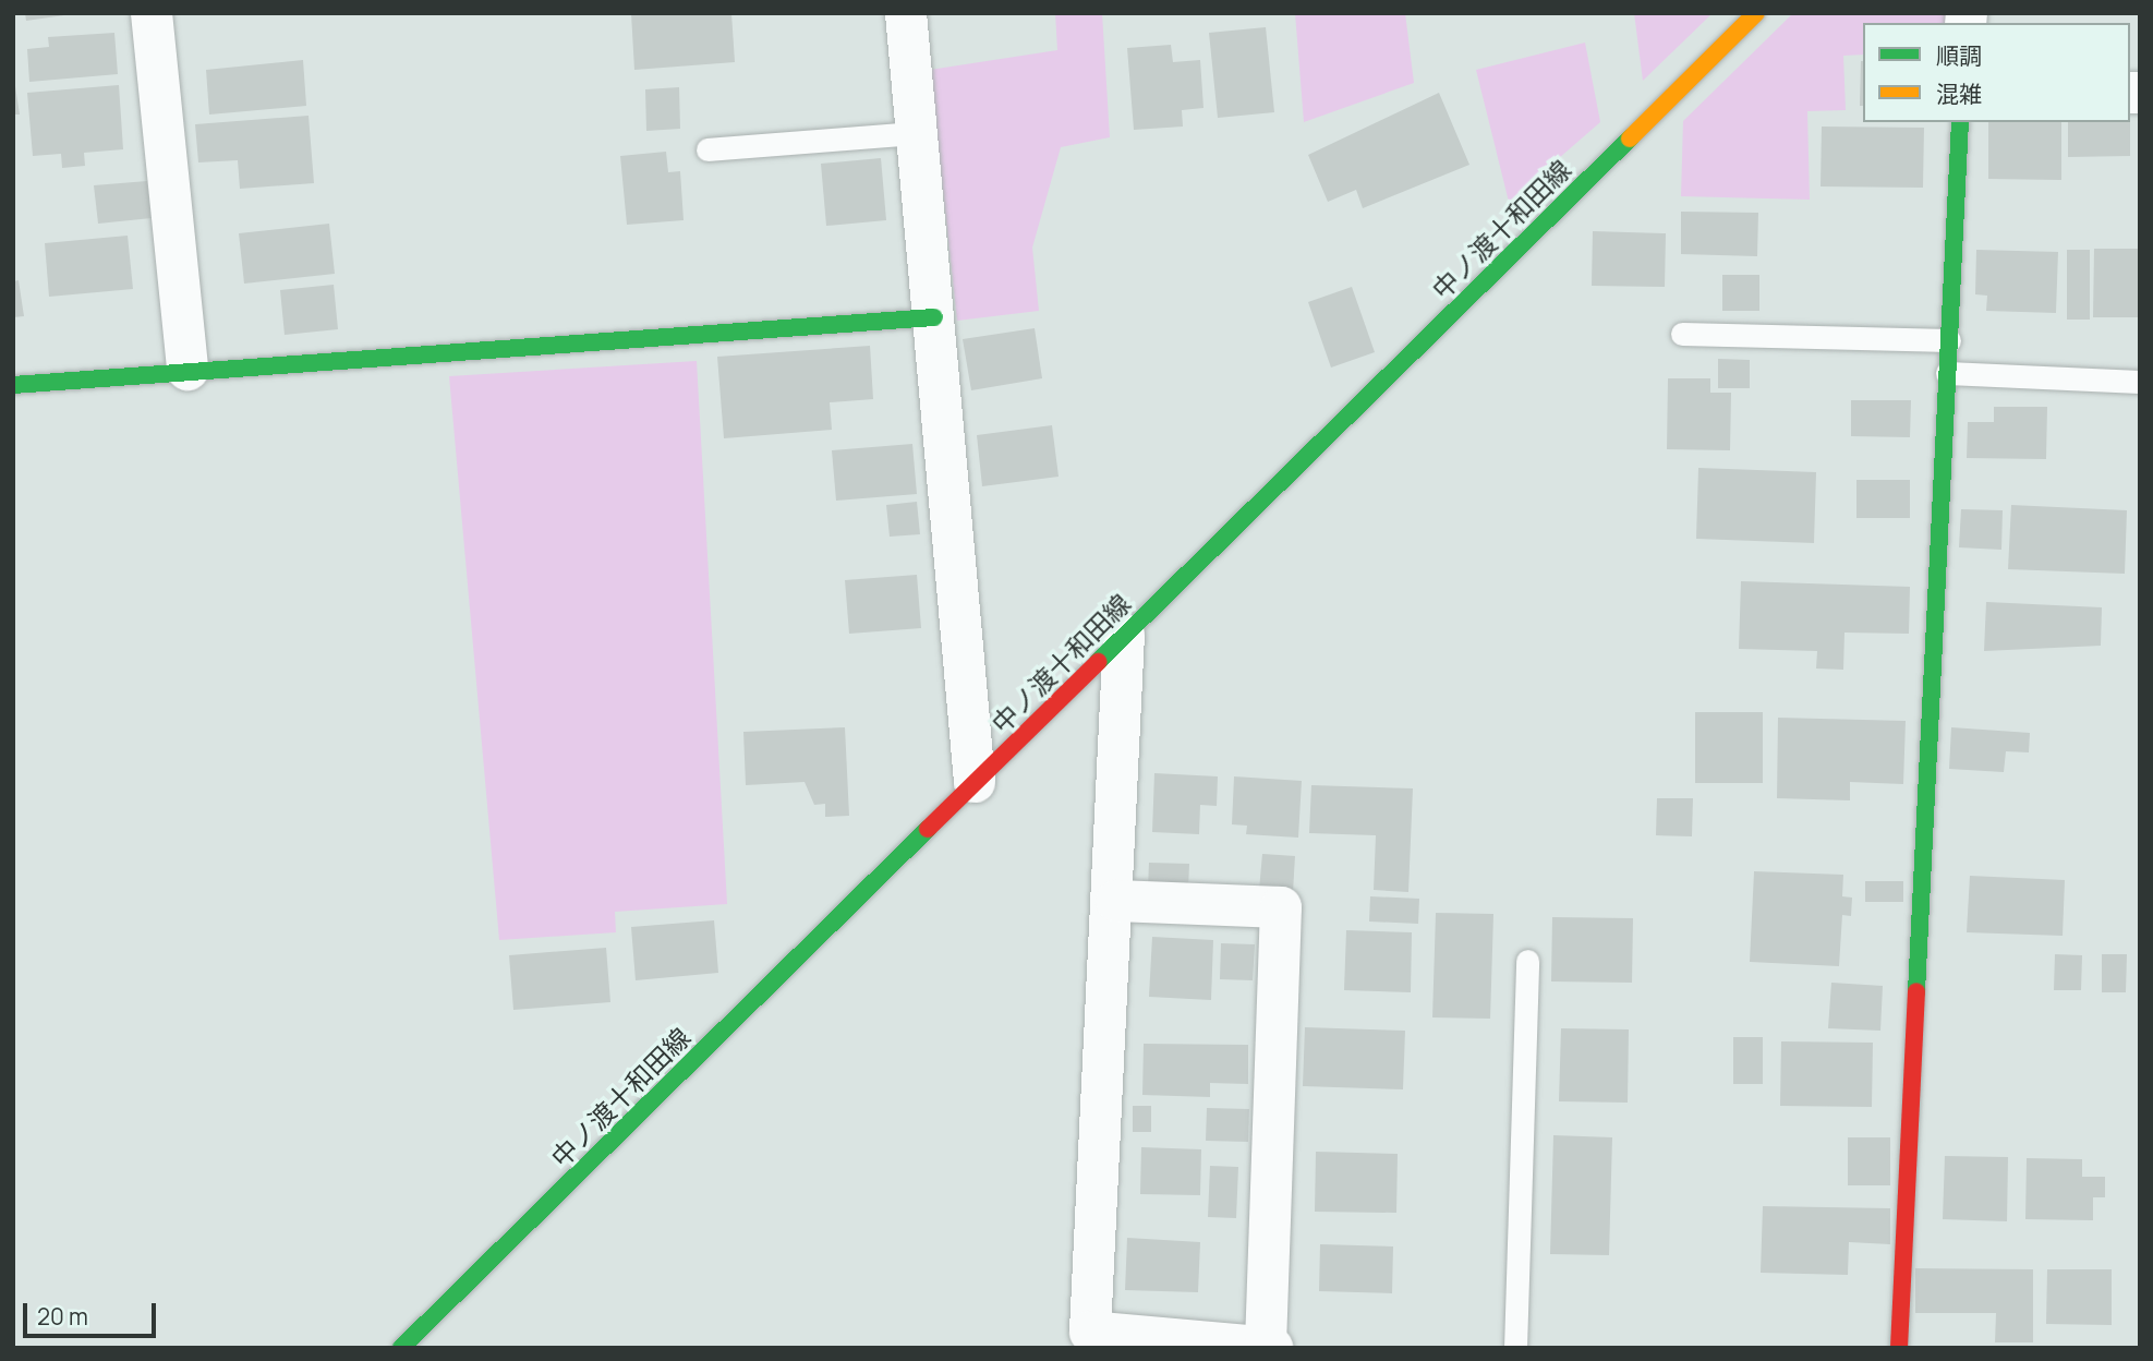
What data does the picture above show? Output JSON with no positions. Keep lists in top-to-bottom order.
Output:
{
  "streets": {
    "street": ["中ノ渡十和田線"]
  },
  "legend": ["順調", "混雑"],
  "scale_bar": "20 m"
}
